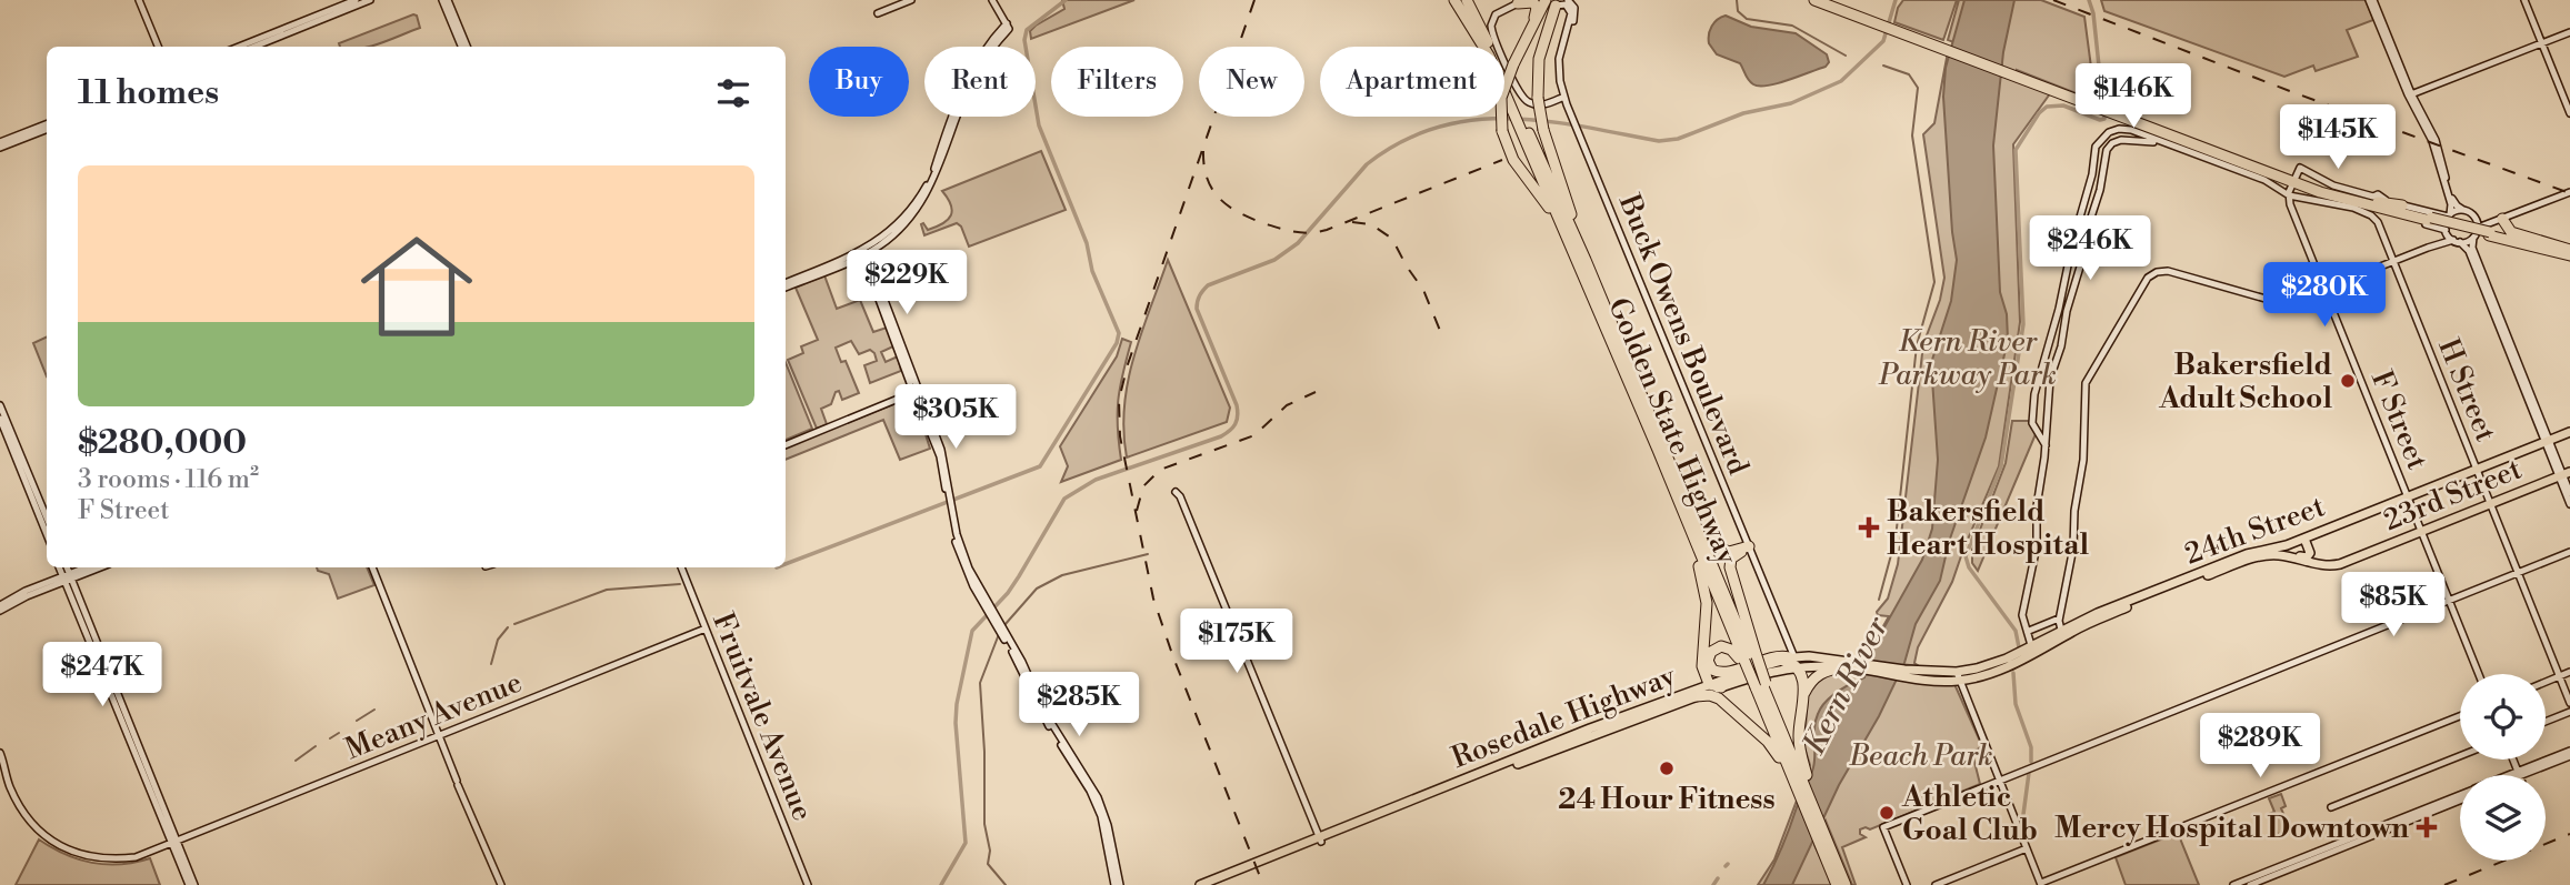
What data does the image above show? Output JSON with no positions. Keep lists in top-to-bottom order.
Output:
{
  "streets": {
    "highway": ["Golden State Highway"],
    "main road": [
      "Buck Owens Boulevard",
      "H Street",
      "F Street",
      "23rd Street",
      "24th Street",
      "Meany Avenue",
      "Fruitvale Avenue",
      "Rosedale Highway"
    ]
  },
  "crossings": [
    ["Buck Owens Boulevard", "Rosedale Highway"],
    ["H Street", "23rd Street"],
    ["H Street", "24th Street"],
    ["F Street", "23rd Street"],
    ["F Street", "24th Street"],
    ["23rd Street", "24th Street"],
    ["24th Street", "Rosedale Highway"],
    ["Meany Avenue", "Fruitvale Avenue"]
  ],
  "water": ["Kern River"],
  "parks": ["Kern River Parkway Park", "Beach Park"],
  "places": {
    "other": ["Bakersfield Adult School", "24 Hour Fitness", "Athletic Goal Club"],
    "health": ["Bakersfield Heart Hospital", "Mercy Hospital Downtown"]
  },
  "page": {
    "chip": [
      "Buy",
      "Rent",
      "Filters",
      "New",
      "Apartment"
    ],
    "heading": "11 homes",
    "price": [
      "$146K",
      "$145K",
      "$246K",
      "$229K",
      "$280K",
      "$305K",
      "$85K",
      "$175K",
      "$247K",
      "$285K",
      "$289K"
    ],
    "list": [
      {
        "name": "$280,000",
        "note": "3 rooms · 116 m² · F Street"
      }
    ]
  }
}
